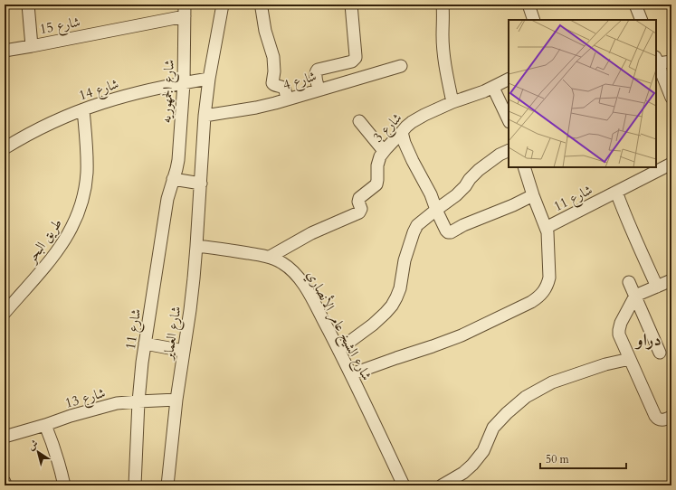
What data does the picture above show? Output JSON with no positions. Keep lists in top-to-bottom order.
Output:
{
  "streets": {
    "street": [
      "شارع 15",
      "شارع 4",
      "شارع 14",
      "شارع الجمهوريه",
      "شارع 3",
      "شارع 11",
      "طريق البحر",
      "شارع الشيخ عامر الأنصاري",
      "شارع العماير",
      "شارع 13"
    ]
  },
  "crossings": [
    ["شارع 15", "شارع الجمهوريه"],
    ["شارع 4", "شارع العماير"],
    ["شارع 14", "شارع الجمهوريه"],
    ["شارع 14", "طريق البحر"],
    ["شارع 14", "شارع العماير"],
    ["شارع الجمهوريه", "شارع 11"],
    ["شارع 3", "شارع الشيخ عامر الأنصاري"],
    ["شارع 11", "شارع 13"],
    ["شارع الشيخ عامر الأنصاري", "شارع العماير"],
    ["شارع العماير", "شارع 13"]
  ],
  "districts": ["دراو"],
  "scale_bar": "50 m",
  "north": "top left"
}
